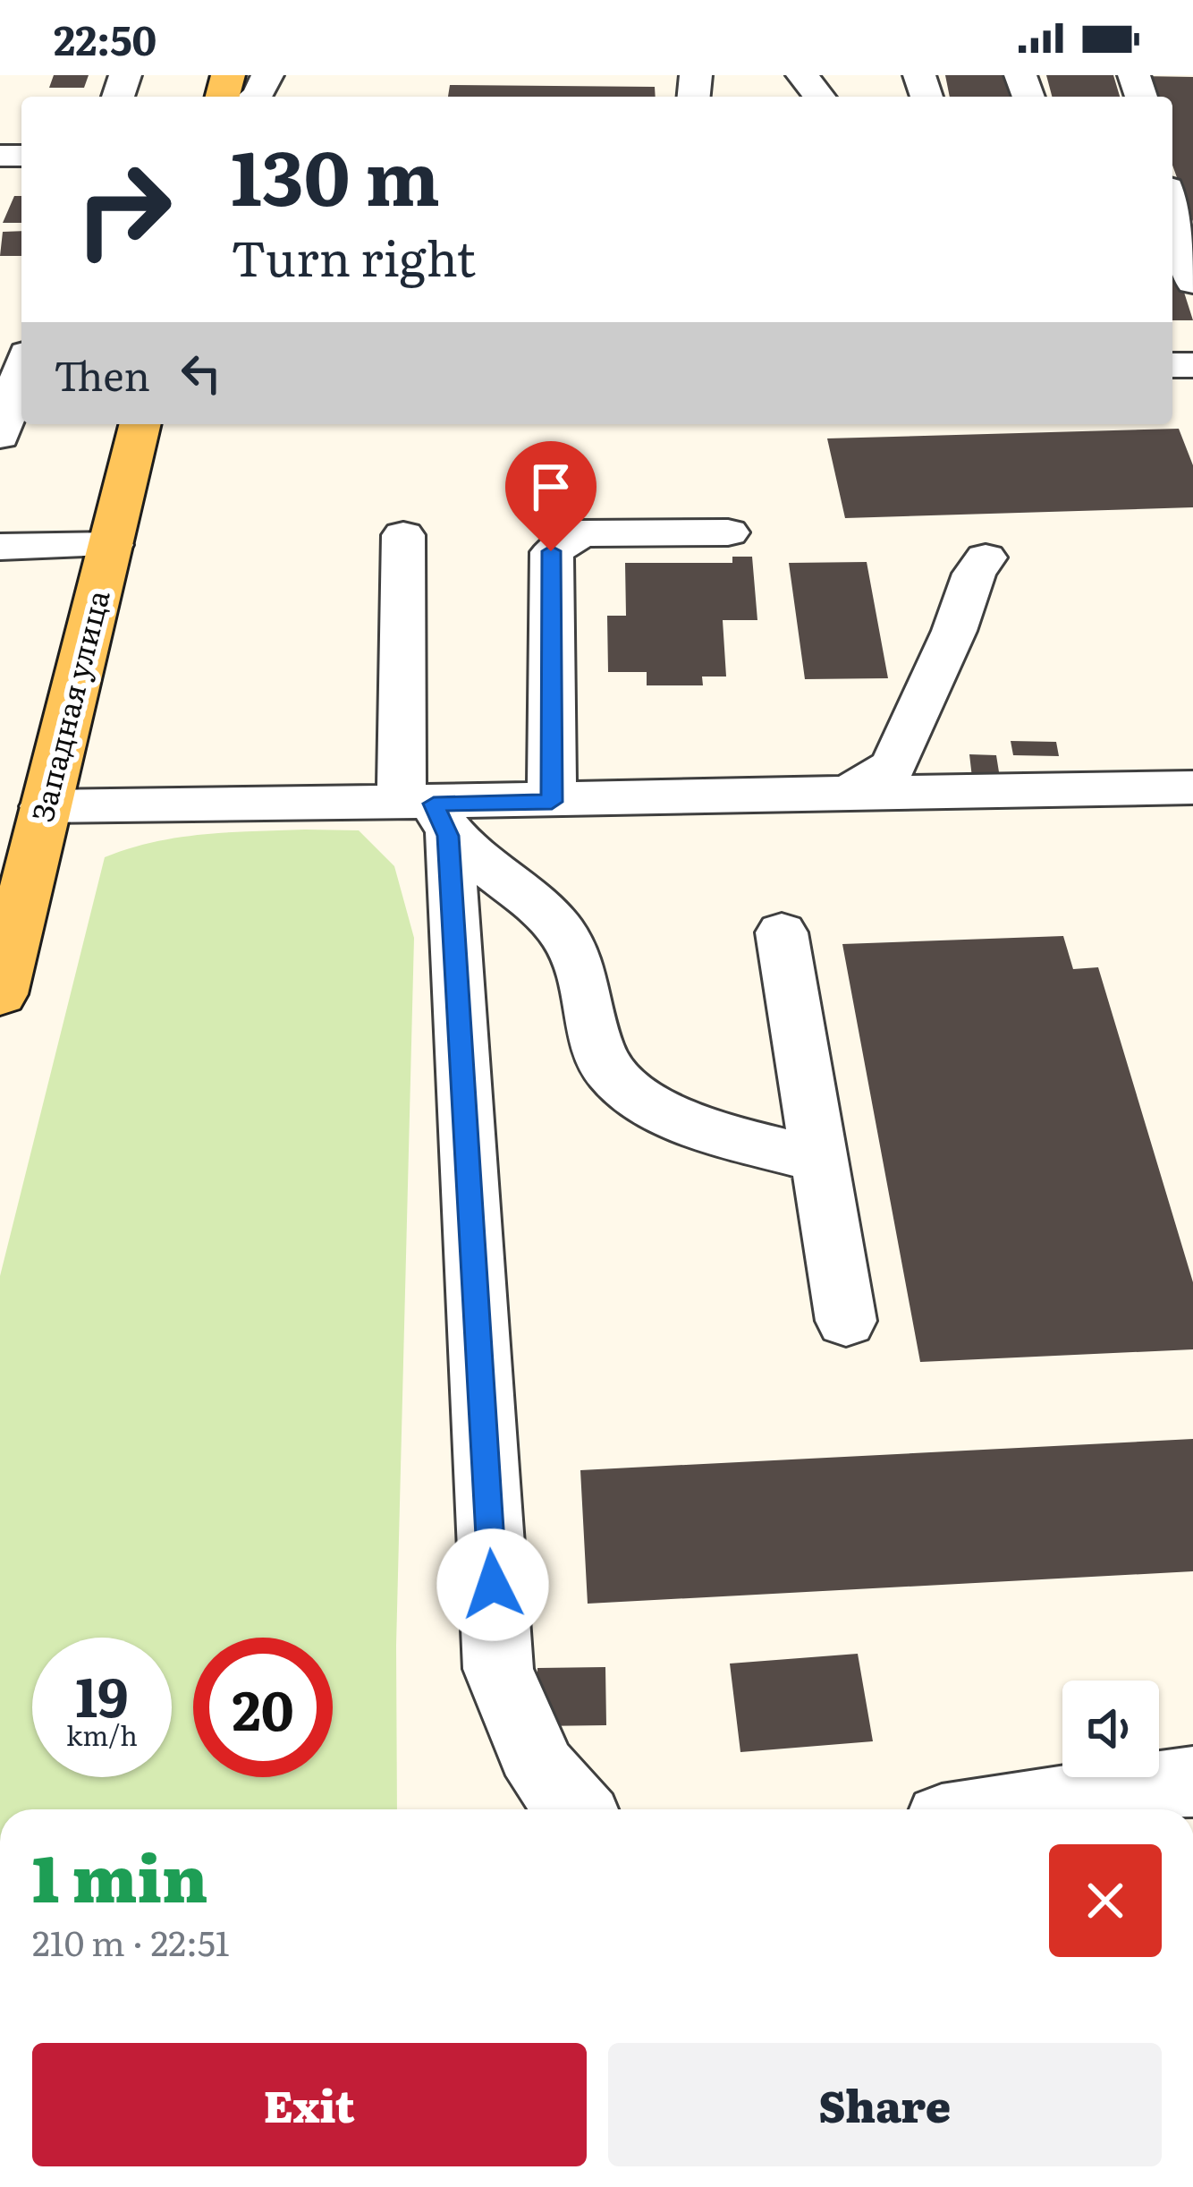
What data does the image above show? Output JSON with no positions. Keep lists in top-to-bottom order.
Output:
{
  "streets": {
    "main road": ["Западная улица"]
  },
  "page": {
    "status": "22:50",
    "turn": ["130 m", "Turn right"],
    "then": "Then",
    "speed": "19 km/h",
    "limit": "20",
    "heading": ["1 min", "210 m · 22:51"],
    "buttons": ["Exit", "Share"]
  }
}
